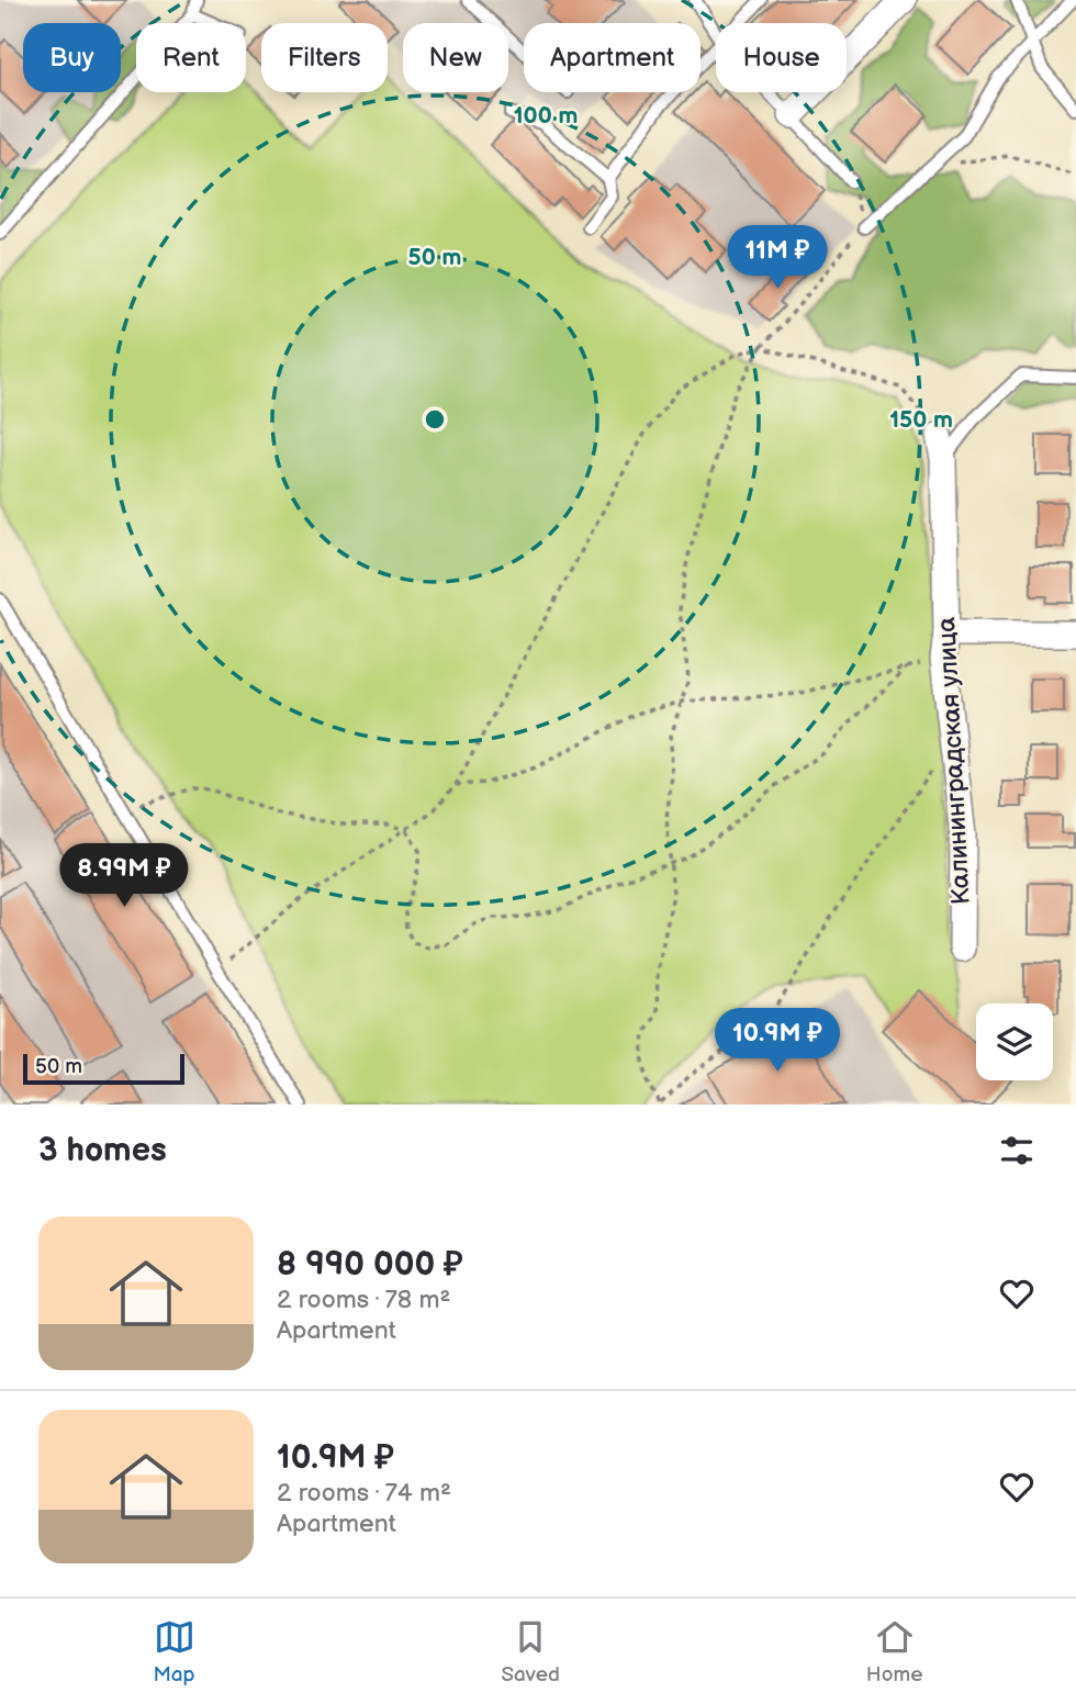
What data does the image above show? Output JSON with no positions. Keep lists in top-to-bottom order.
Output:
{
  "streets": {
    "street": ["Калининградская улица"]
  },
  "scale_bar": "50 m",
  "page": {
    "chip": [
      "Buy",
      "Rent",
      "Filters",
      "New",
      "Apartment",
      "House"
    ],
    "price": ["11M ₽", "8.99M ₽", "10.9M ₽"],
    "scale": "50 m",
    "heading": "3 homes",
    "list": [
      {
        "name": "8 990 000 ₽",
        "note": "2 rooms · 78 m² · Apartment"
      },
      {
        "name": "10.9M ₽",
        "note": "2 rooms · 74 m² · Apartment"
      }
    ],
    "tabs": ["Map", "Saved", "Home"]
  },
  "rings": ["100 m", "50 m", "150 m"]
}
